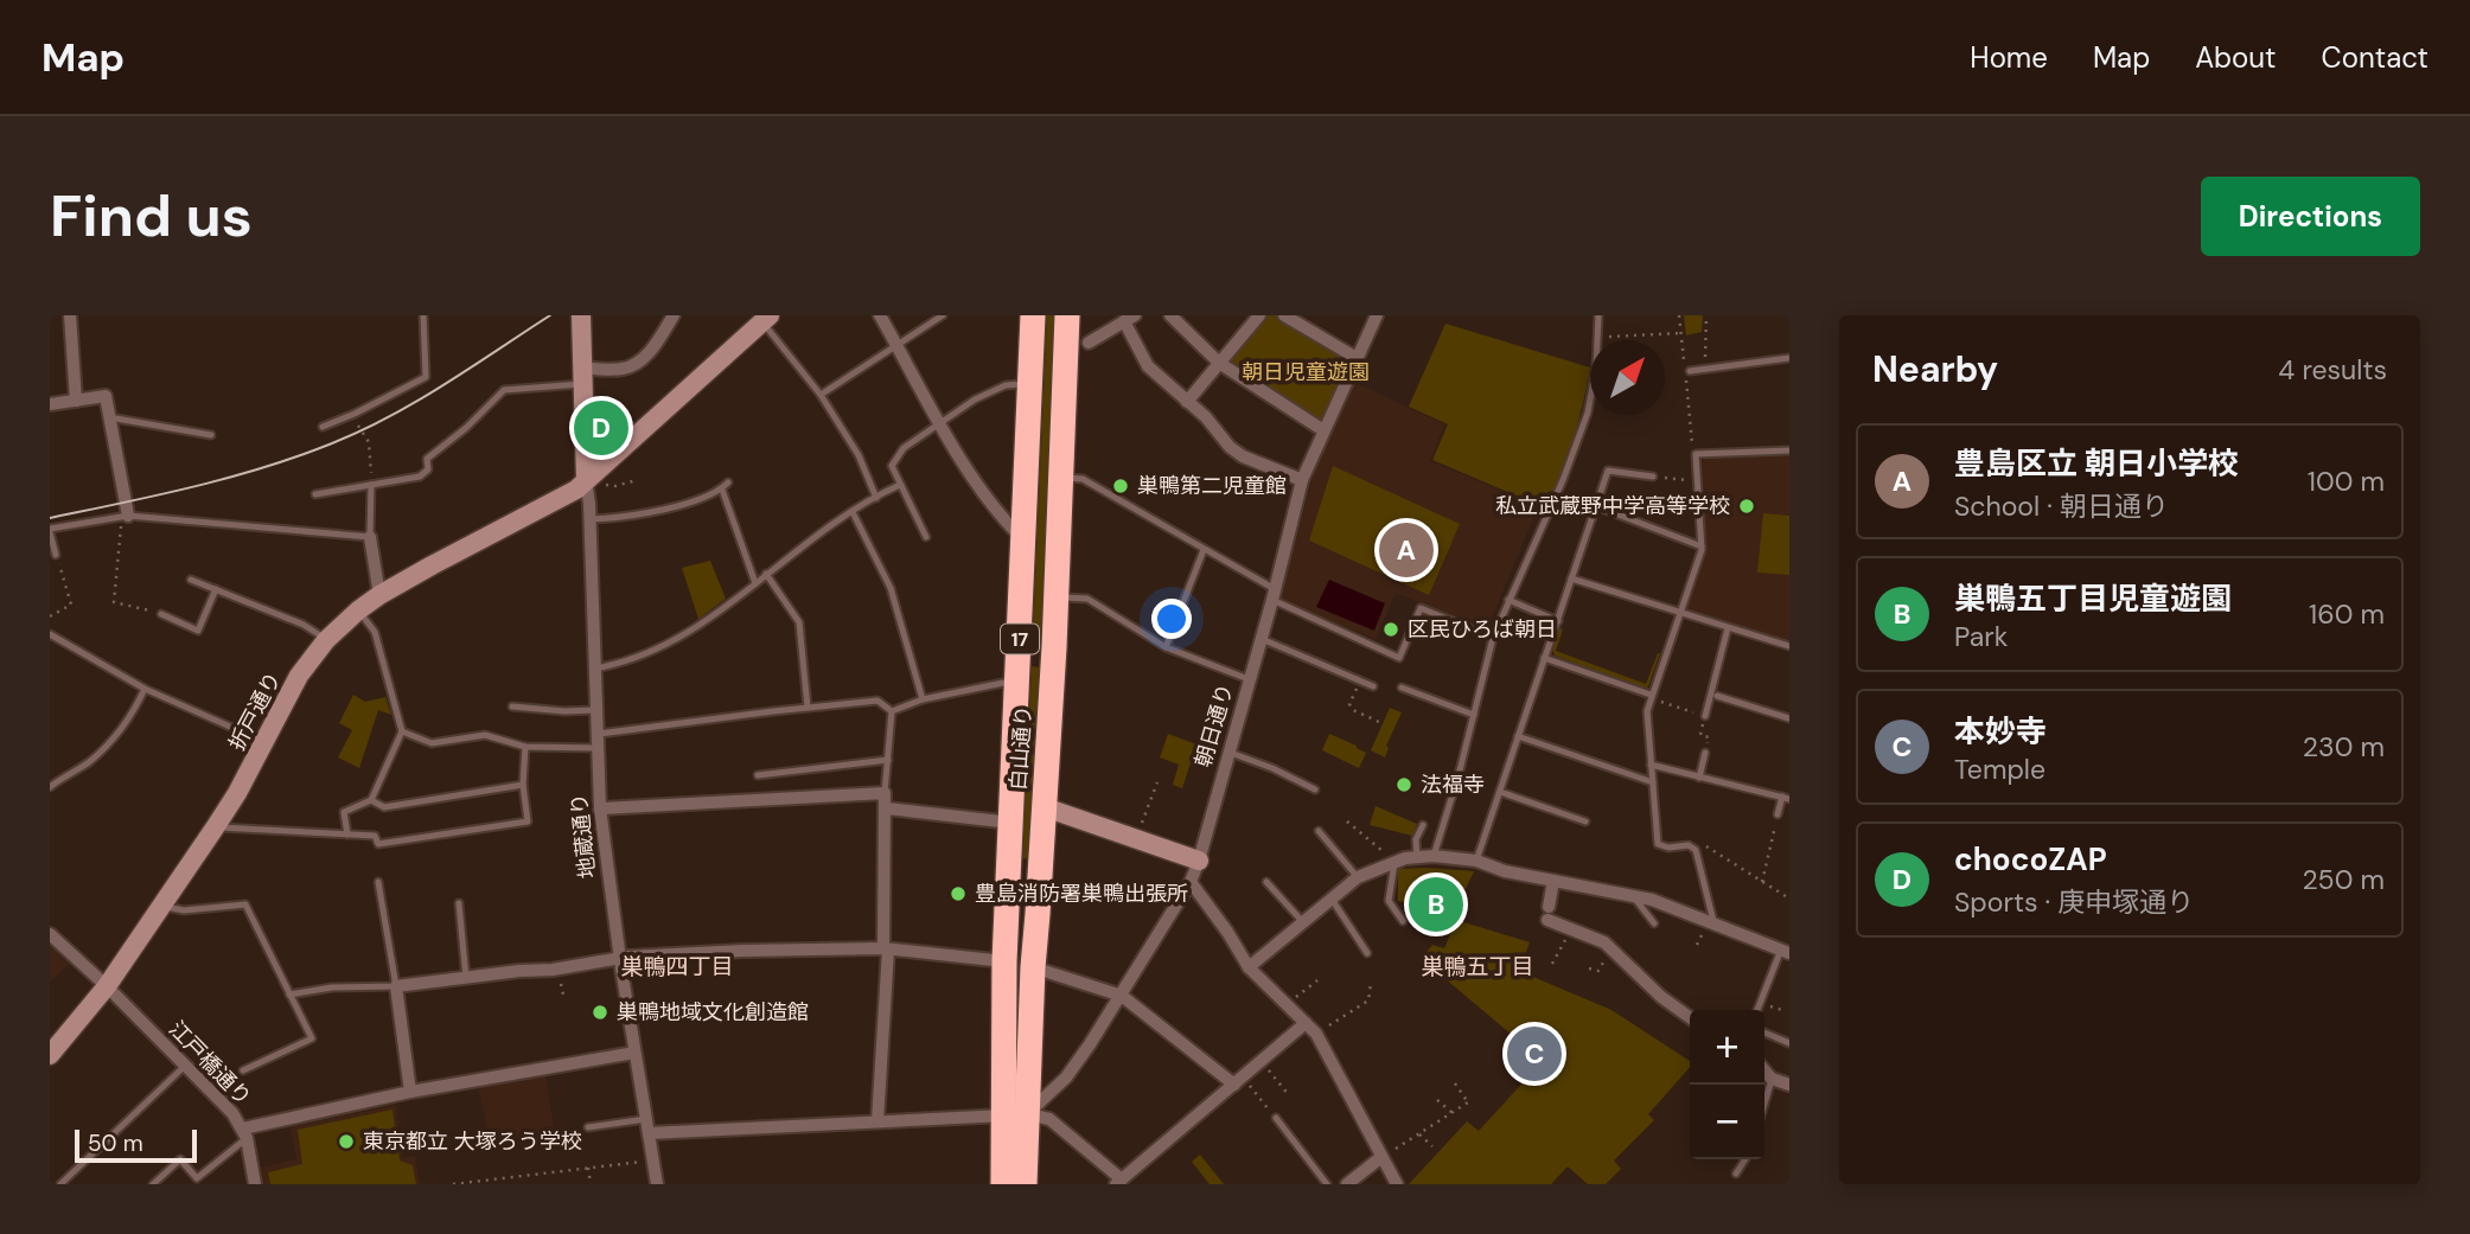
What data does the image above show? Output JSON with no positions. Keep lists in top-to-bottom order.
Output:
{
  "streets": {
    "highway": ["17", "白山通り"],
    "street": [
      "折戸通り",
      "朝日通り",
      "地蔵通り",
      "江戸橋通り"
    ]
  },
  "crossings": [
    ["折戸通り", "地蔵通り"],
    ["折戸通り", "江戸橋通り"],
    ["朝日通り", "白山通り"]
  ],
  "districts": ["巣鴨四丁目", "巣鴨五丁目"],
  "parks": ["朝日児童遊園"],
  "places": [
    "巣鴨第二児童館",
    "私立武蔵野中学高等学校",
    "区民ひろば朝日",
    "法福寺",
    "豊島消防署巣鴨出張所",
    "巣鴨地域文化創造館",
    "東京都立 大塚ろう学校"
  ],
  "scale_bar": "50 m",
  "north": "top right",
  "page": {
    "header": "Map",
    "nav": [
      "Home",
      "Map",
      "About",
      "Contact"
    ],
    "buttons": "Directions",
    "title": "Find us",
    "heading": ["Nearby", "4 results"],
    "pins": [
      "D",
      "A",
      "B",
      "C"
    ],
    "list": [
      {
        "mark": "A",
        "name": "豊島区立 朝日小学校",
        "note": "School · 朝日通り",
        "value": "100 m"
      },
      {
        "mark": "B",
        "name": "巣鴨五丁目児童遊園",
        "note": "Park",
        "value": "160 m"
      },
      {
        "mark": "C",
        "name": "本妙寺",
        "note": "Temple",
        "value": "230 m"
      },
      {
        "mark": "D",
        "name": "chocoZAP",
        "note": "Sports · 庚申塚通り",
        "value": "250 m"
      }
    ],
    "map_buttons": ["+", "−"],
    "scale": "50 m"
  }
}
